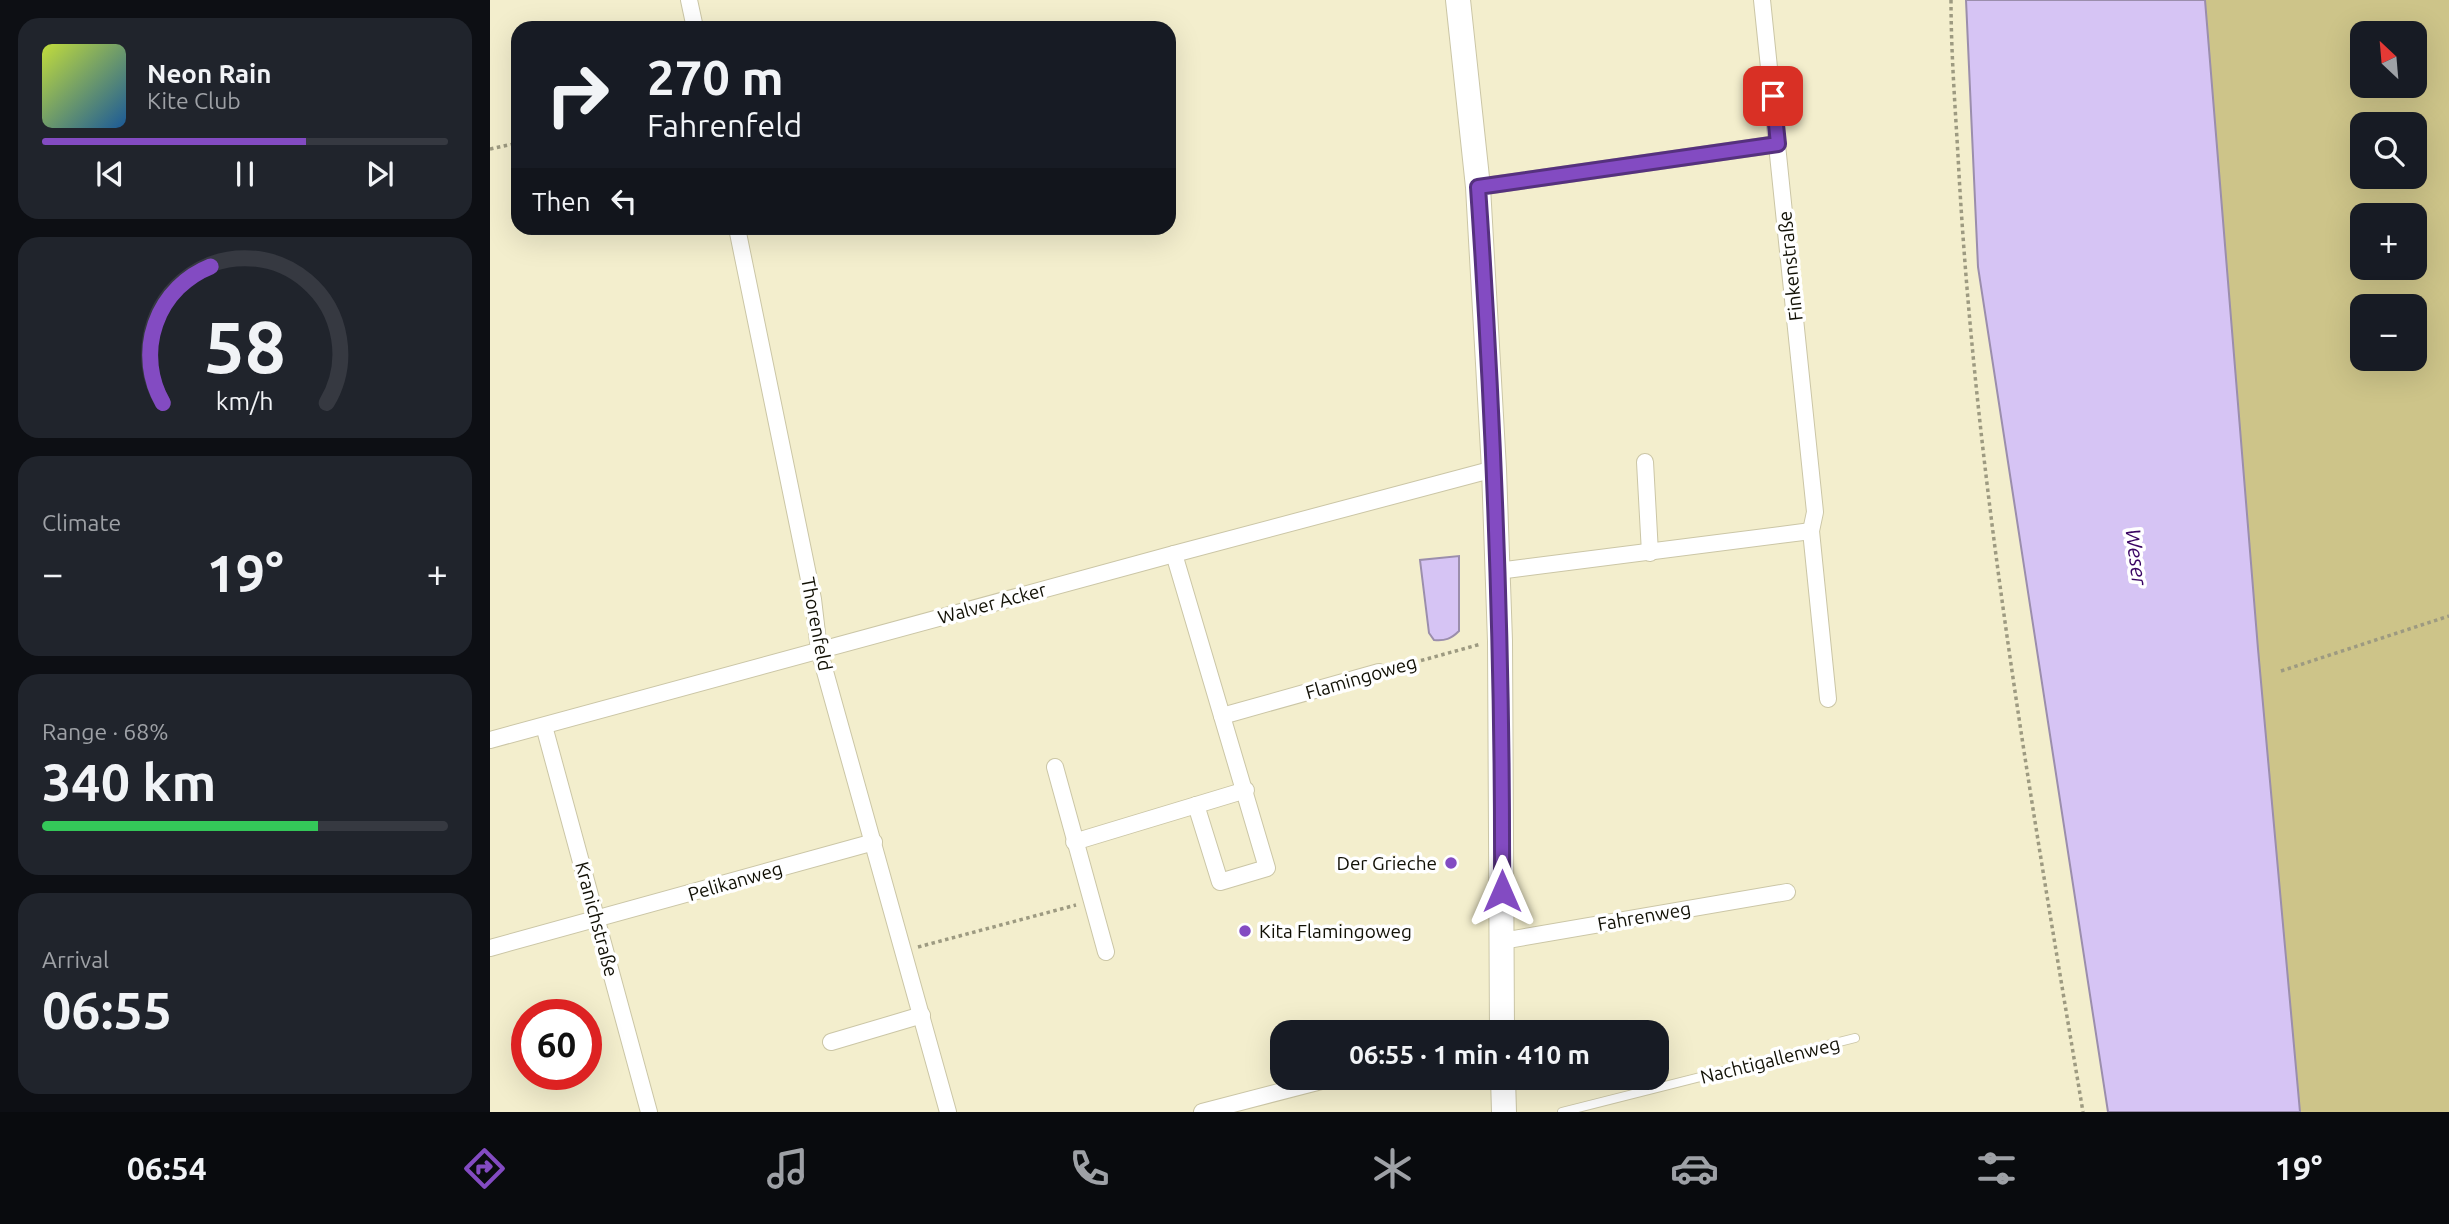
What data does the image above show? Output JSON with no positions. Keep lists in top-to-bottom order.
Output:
{
  "streets": {
    "street": [
      "Finkenstraße",
      "Walver Acker",
      "Thorenfeld",
      "Flamingoweg",
      "Pelikanweg",
      "Fahrenweg",
      "Kranichstraße"
    ],
    "lane": ["Nachtigallenweg"]
  },
  "crossings": [
    ["Walver Acker", "Thorenfeld"],
    ["Walver Acker", "Kranichstraße"],
    ["Thorenfeld", "Pelikanweg"],
    ["Pelikanweg", "Kranichstraße"]
  ],
  "water": ["Weser"],
  "places": ["Der Grieche", "Kita Flamingoweg"],
  "north": "top left",
  "page": {
    "map_buttons": ["+", "−"],
    "turn": ["270 m", "Fahrenfeld"],
    "song": ["Neon Rain", "Kite Club"],
    "then": "Then",
    "tile": [
      "Climate",
      ["Range · 68%", "340 km"],
      ["Arrival", "06:55"]
    ],
    "heat": ["−", "19°", "+"],
    "limit": "60",
    "trip": "06:55 · 1 min · 410 m",
    "tabs": ["06:54", "19°"],
    "gauge": ["58", "km/h"]
  }
}
